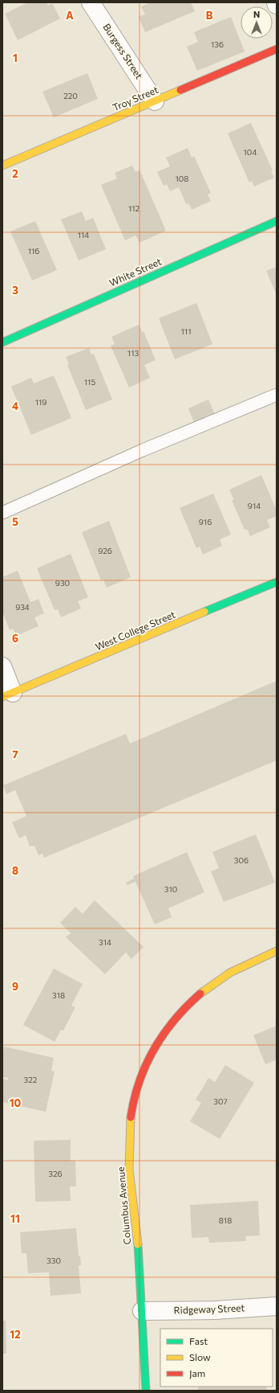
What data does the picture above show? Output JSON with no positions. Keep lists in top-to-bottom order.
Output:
{
  "streets": {
    "street": [
      "Burgess Street",
      "Troy Street",
      "White Street",
      "West College Street",
      "Columbus Avenue",
      "Ridgeway Street"
    ]
  },
  "crossings": [
    ["Burgess Street", "Troy Street"],
    ["Columbus Avenue", "Ridgeway Street"]
  ],
  "house_numbers": [
    "136",
    "220",
    "104",
    "108",
    "112",
    "114",
    "116",
    "111",
    "113",
    "115",
    "119",
    "914",
    "916",
    "926",
    "930",
    "934",
    "306",
    "310",
    "314",
    "318",
    "322",
    "307",
    "326",
    "818",
    "330"
  ],
  "legend": ["Fast", "Slow", "Jam"],
  "north": "top",
  "grid": {
    "columns": ["A", "B"],
    "rows": [
      "1",
      "2",
      "3",
      "4",
      "5",
      "6",
      "7",
      "8",
      "9",
      "10",
      "11",
      "12"
    ]
  }
}
